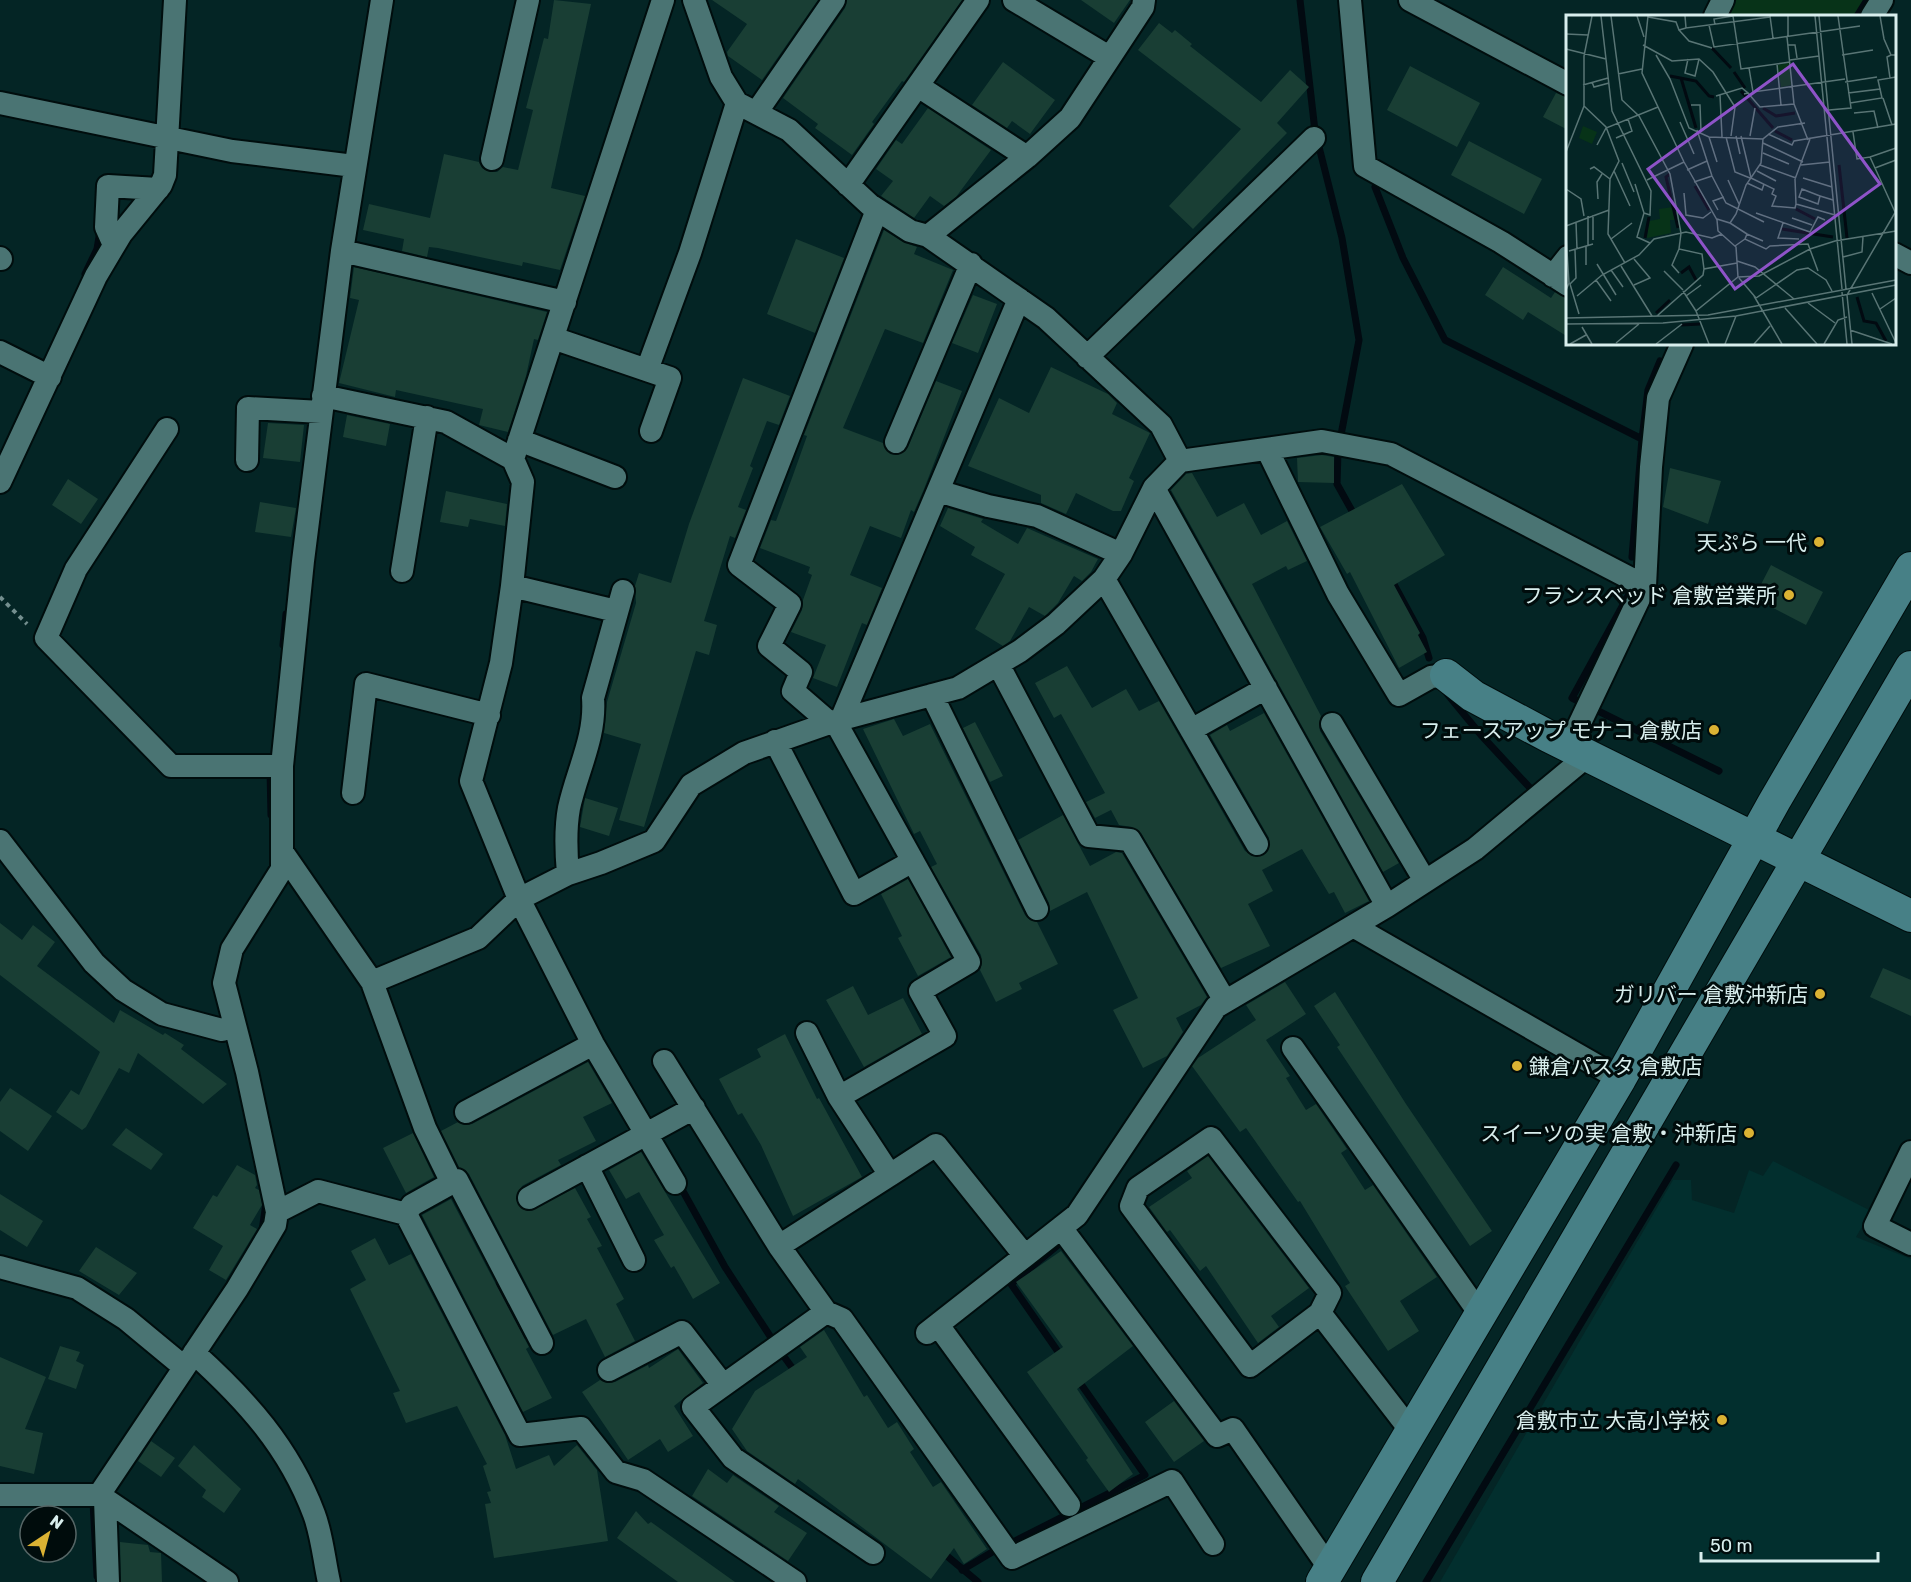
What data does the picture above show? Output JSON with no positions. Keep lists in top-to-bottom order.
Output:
{
  "places": [
    "天ぷら 一代",
    "フランスベッド 倉敷営業所",
    "フェースアップ モナコ 倉敷店",
    "ガリバー 倉敷沖新店",
    "鎌倉パスタ 倉敷店",
    "スイーツの実 倉敷・沖新店",
    "倉敷市立 大高小学校"
  ],
  "scale_bar": "50 m",
  "north": "top right"
}
